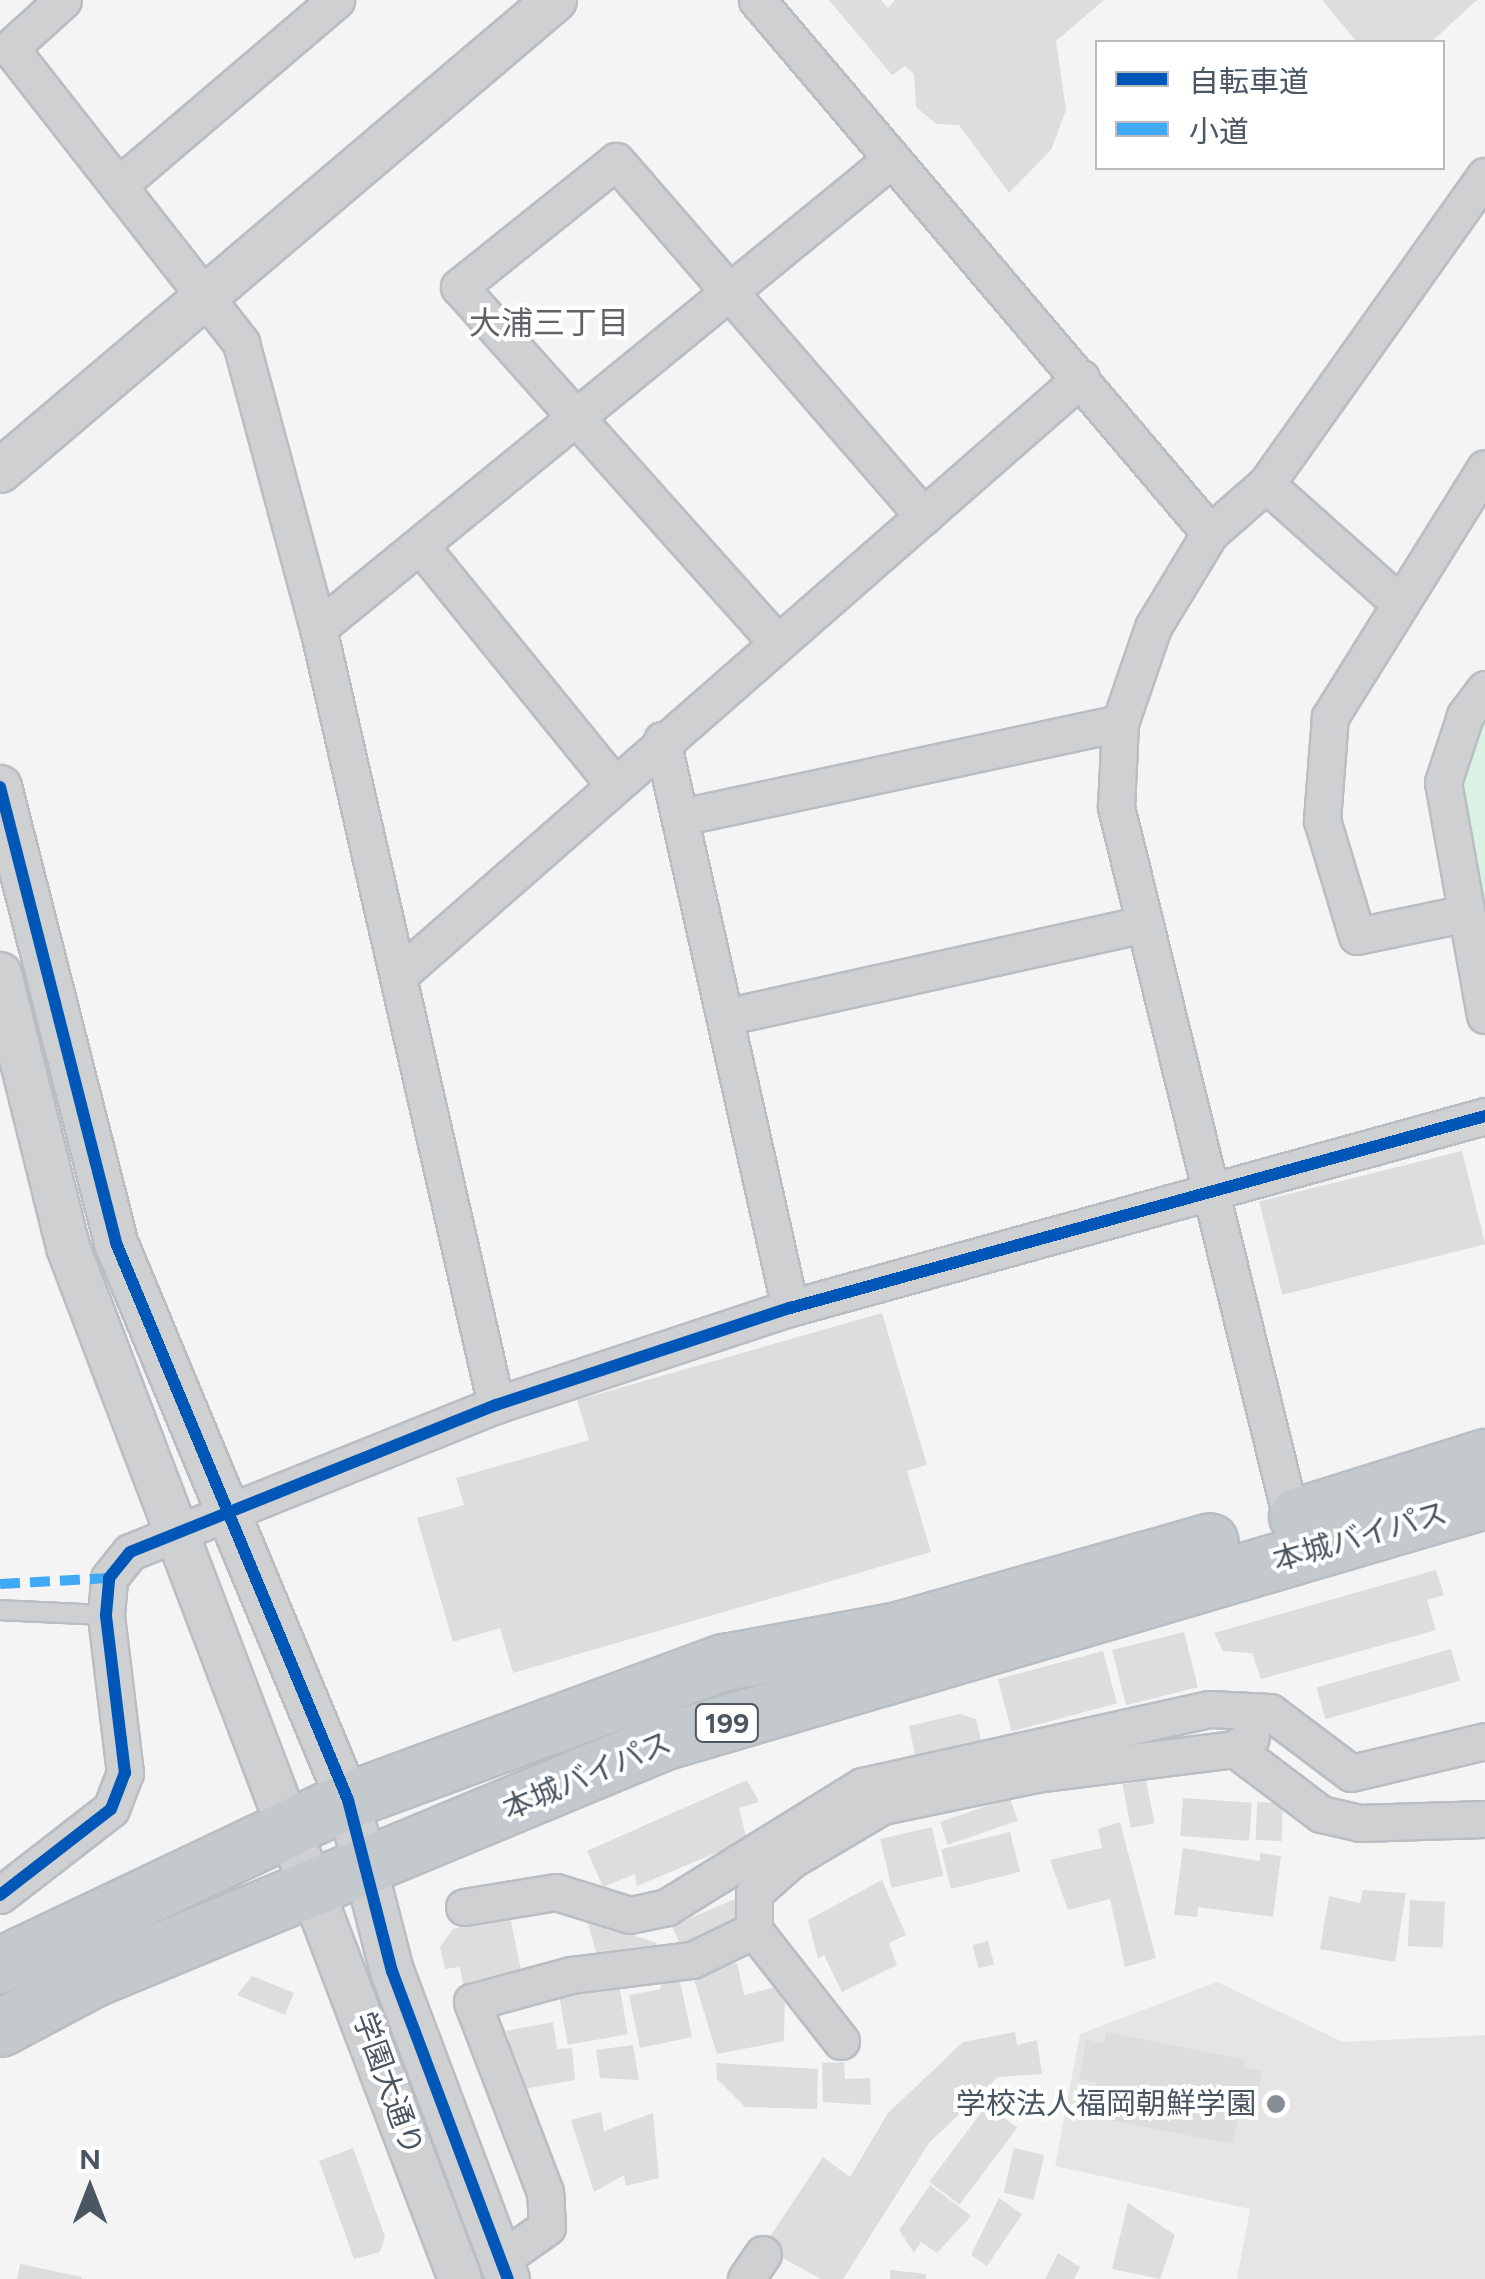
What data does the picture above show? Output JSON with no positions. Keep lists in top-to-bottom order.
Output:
{
  "streets": {
    "highway": ["本城バイパス", "199"],
    "street": ["学園大通り"]
  },
  "crossings": [
    ["本城バイパス", "学園大通り"]
  ],
  "districts": ["大浦三丁目"],
  "places": ["学校法人福岡朝鮮学園"],
  "legend": ["自転車道", "小道"],
  "north": "top"
}
